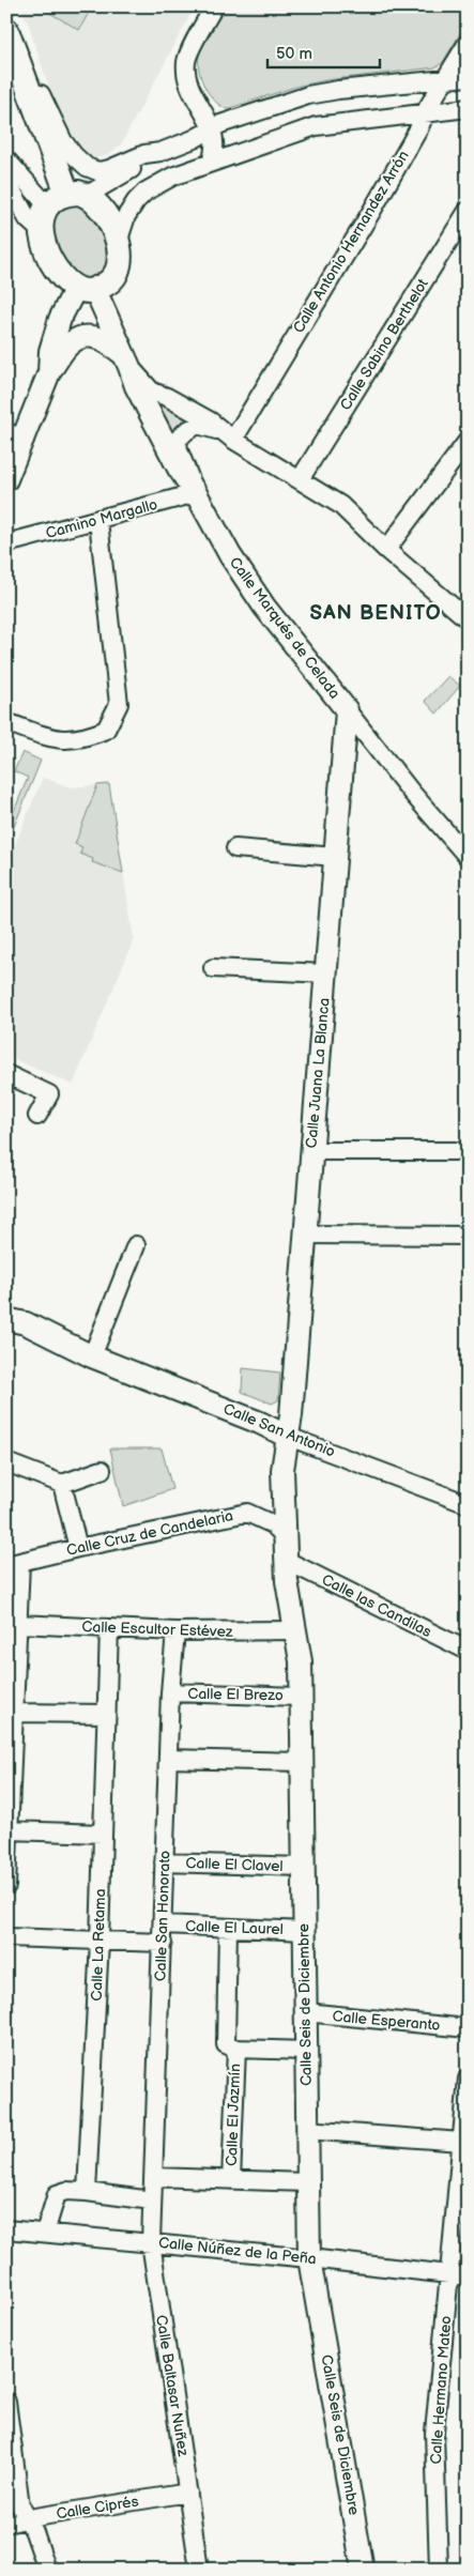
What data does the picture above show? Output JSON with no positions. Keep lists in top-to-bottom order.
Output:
{
  "streets": {
    "street": [
      "Calle Antonio Hernandez Arrón",
      "Calle Sabino Berthelot",
      "Camino Margallo",
      "Calle Marqués de Celada",
      "Calle Juana La Blanca",
      "Calle San Antonio",
      "Calle Cruz de Candelaria",
      "Calle las Candilas",
      "Calle Escultor Estévez",
      "Calle El Brezo",
      "Calle El Clavel",
      "Calle San Honorato",
      "Calle El Laurel",
      "Calle La Retama",
      "Calle Seis de Diciembre",
      "Calle Esperanto",
      "Calle El Jazmín",
      "Calle Núñez de la Peña",
      "Calle Baltasar Nuñez",
      "Calle Hermano Mateo",
      "Calle Ciprés"
    ]
  },
  "crossings": [
    ["Camino Margallo", "Calle Marqués de Celada"],
    ["Calle Marqués de Celada", "Calle Juana La Blanca"],
    ["Calle Juana La Blanca", "Calle San Antonio"],
    ["Calle Juana La Blanca", "Calle Seis de Diciembre"],
    ["Calle San Antonio", "Calle Seis de Diciembre"],
    ["Calle Cruz de Candelaria", "Calle Seis de Diciembre"],
    ["Calle las Candilas", "Calle Seis de Diciembre"],
    ["Calle Escultor Estévez", "Calle San Honorato"],
    ["Calle Escultor Estévez", "Calle La Retama"],
    ["Calle Escultor Estévez", "Calle Seis de Diciembre"],
    ["Calle El Brezo", "Calle San Honorato"],
    ["Calle El Brezo", "Calle Seis de Diciembre"],
    ["Calle El Clavel", "Calle San Honorato"],
    ["Calle El Clavel", "Calle Seis de Diciembre"],
    ["Calle San Honorato", "Calle El Laurel"],
    ["Calle San Honorato", "Calle Baltasar Nuñez"],
    ["Calle El Laurel", "Calle Seis de Diciembre"],
    ["Calle El Laurel", "Calle El Jazmín"],
    ["Calle Seis de Diciembre", "Calle Esperanto"],
    ["Calle Seis de Diciembre", "Calle Núñez de la Peña"],
    ["Calle Núñez de la Peña", "Calle Baltasar Nuñez"],
    ["Calle Núñez de la Peña", "Calle Hermano Mateo"],
    ["Calle Baltasar Nuñez", "Calle Ciprés"]
  ],
  "districts": ["SAN BENITO"],
  "scale_bar": "50 m"
}
